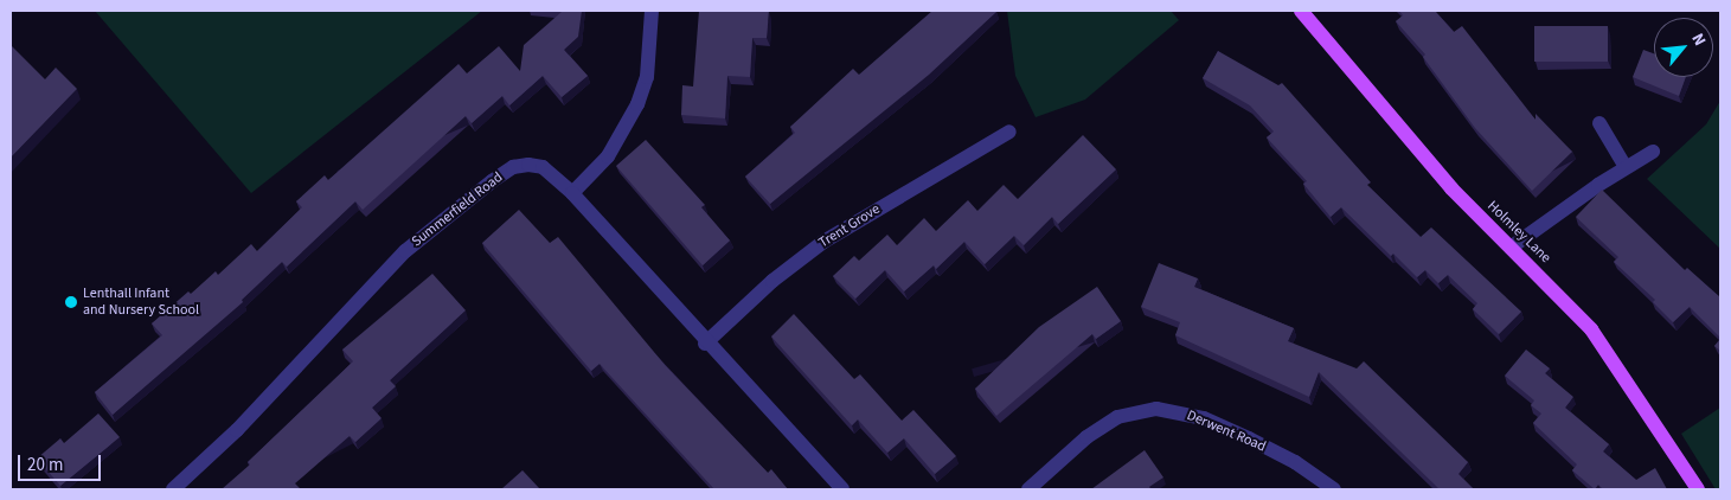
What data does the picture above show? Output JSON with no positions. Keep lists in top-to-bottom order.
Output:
{
  "streets": {
    "main road": ["Holmley Lane"],
    "street": ["Summerfield Road", "Trent Grove", "Derwent Road"]
  },
  "crossings": [
    ["Summerfield Road", "Trent Grove"]
  ],
  "places": ["Lenthall Infant and Nursery School"],
  "scale_bar": "20 m",
  "north": "top right"
}
